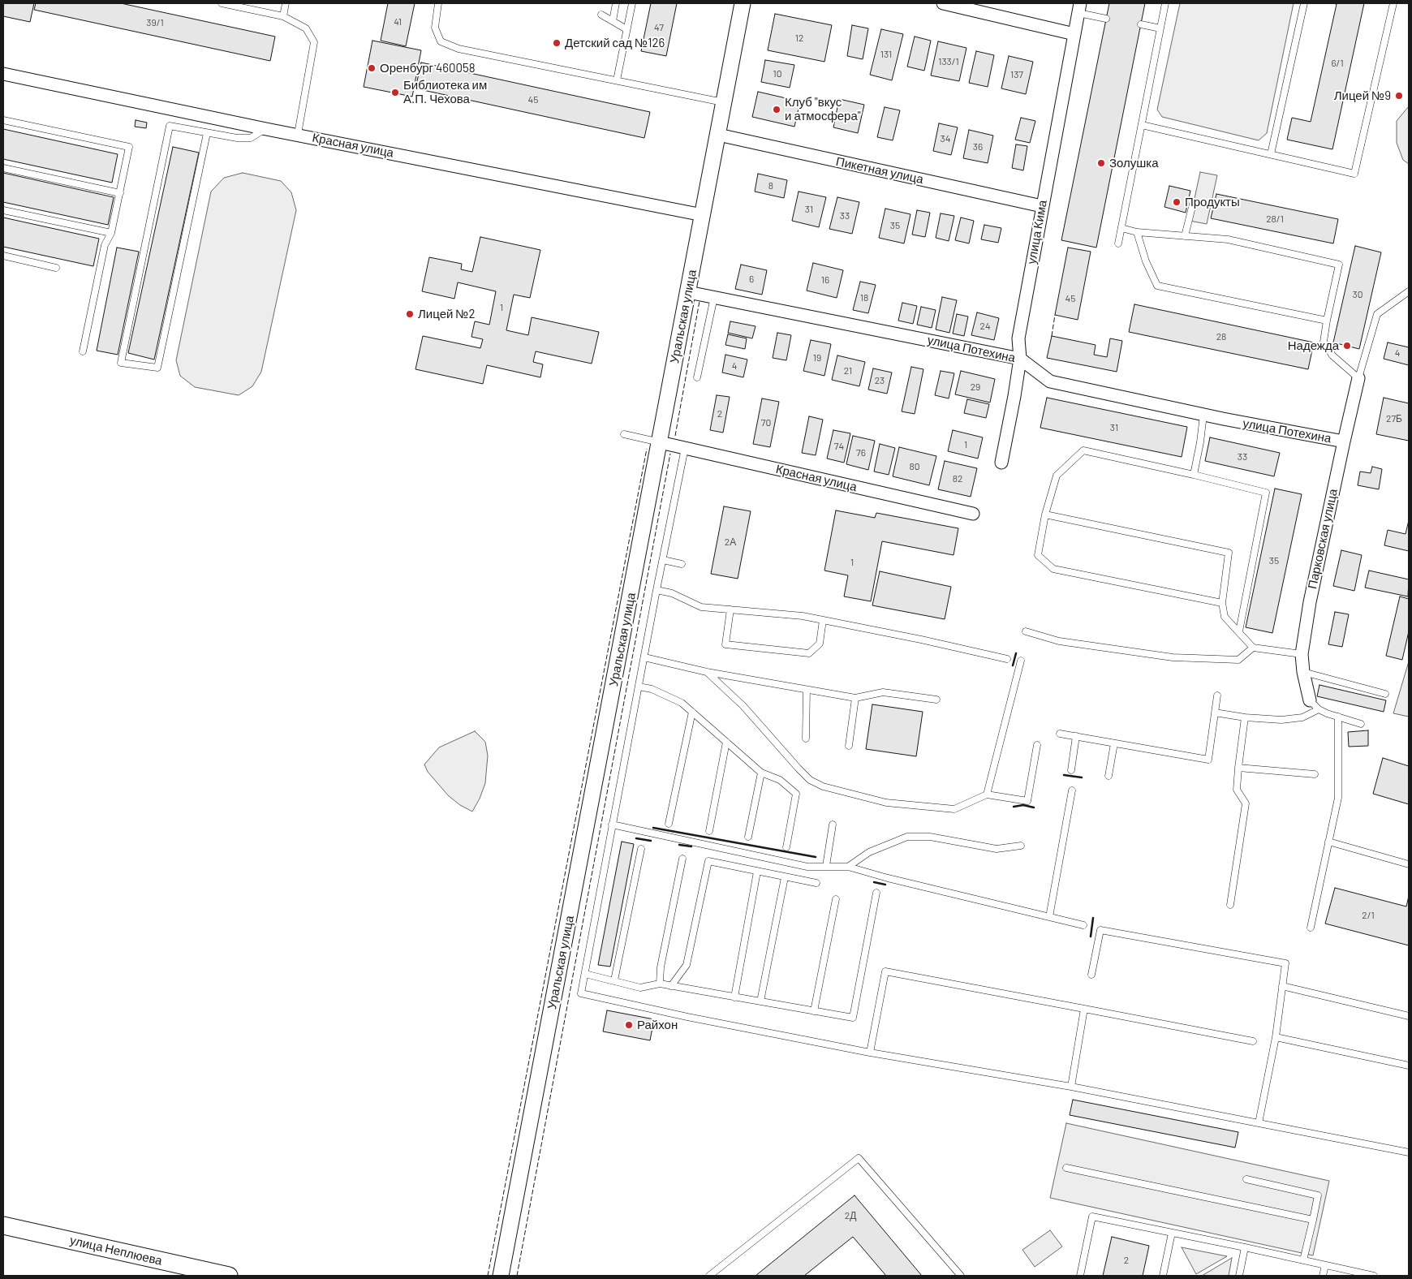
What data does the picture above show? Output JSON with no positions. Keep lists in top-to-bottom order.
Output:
{
  "streets": {
    "main road": ["улица Неплюева"],
    "street": [
      "Красная улица",
      "Пикетная улица",
      "улица Кима",
      "Уральская улица",
      "улица Потехина",
      "Парковская улица"
    ]
  },
  "crossings": [
    ["Красная улица", "Уральская улица"],
    ["Пикетная улица", "улица Кима"],
    ["Пикетная улица", "Уральская улица"],
    ["улица Кима", "улица Потехина"],
    ["Уральская улица", "улица Потехина"],
    ["улица Потехина", "Парковская улица"]
  ],
  "places": [
    "Детский сад №126",
    "Оренбург 460058",
    "Библиотека им А.П. Чехова",
    "Лицей №9",
    "Клуб \"вкус и атмосфера\"",
    "Золушка",
    "Продукты",
    "Лицей №2",
    "Надежда",
    "Райхон"
  ],
  "house_numbers": [
    "41",
    "39/1",
    "47",
    "12",
    "131",
    "133/1",
    "6/1",
    "10",
    "137",
    "45",
    "34",
    "36",
    "8",
    "31",
    "33",
    "28/1",
    "35",
    "6",
    "16",
    "30",
    "18",
    "45",
    "1",
    "24",
    "28",
    "4",
    "19",
    "4",
    "21",
    "23",
    "29",
    "2",
    "27Б",
    "70",
    "31",
    "1",
    "74",
    "76",
    "33",
    "80",
    "82",
    "2А",
    "35",
    "1",
    "2/1",
    "2Д",
    "2"
  ]
}
